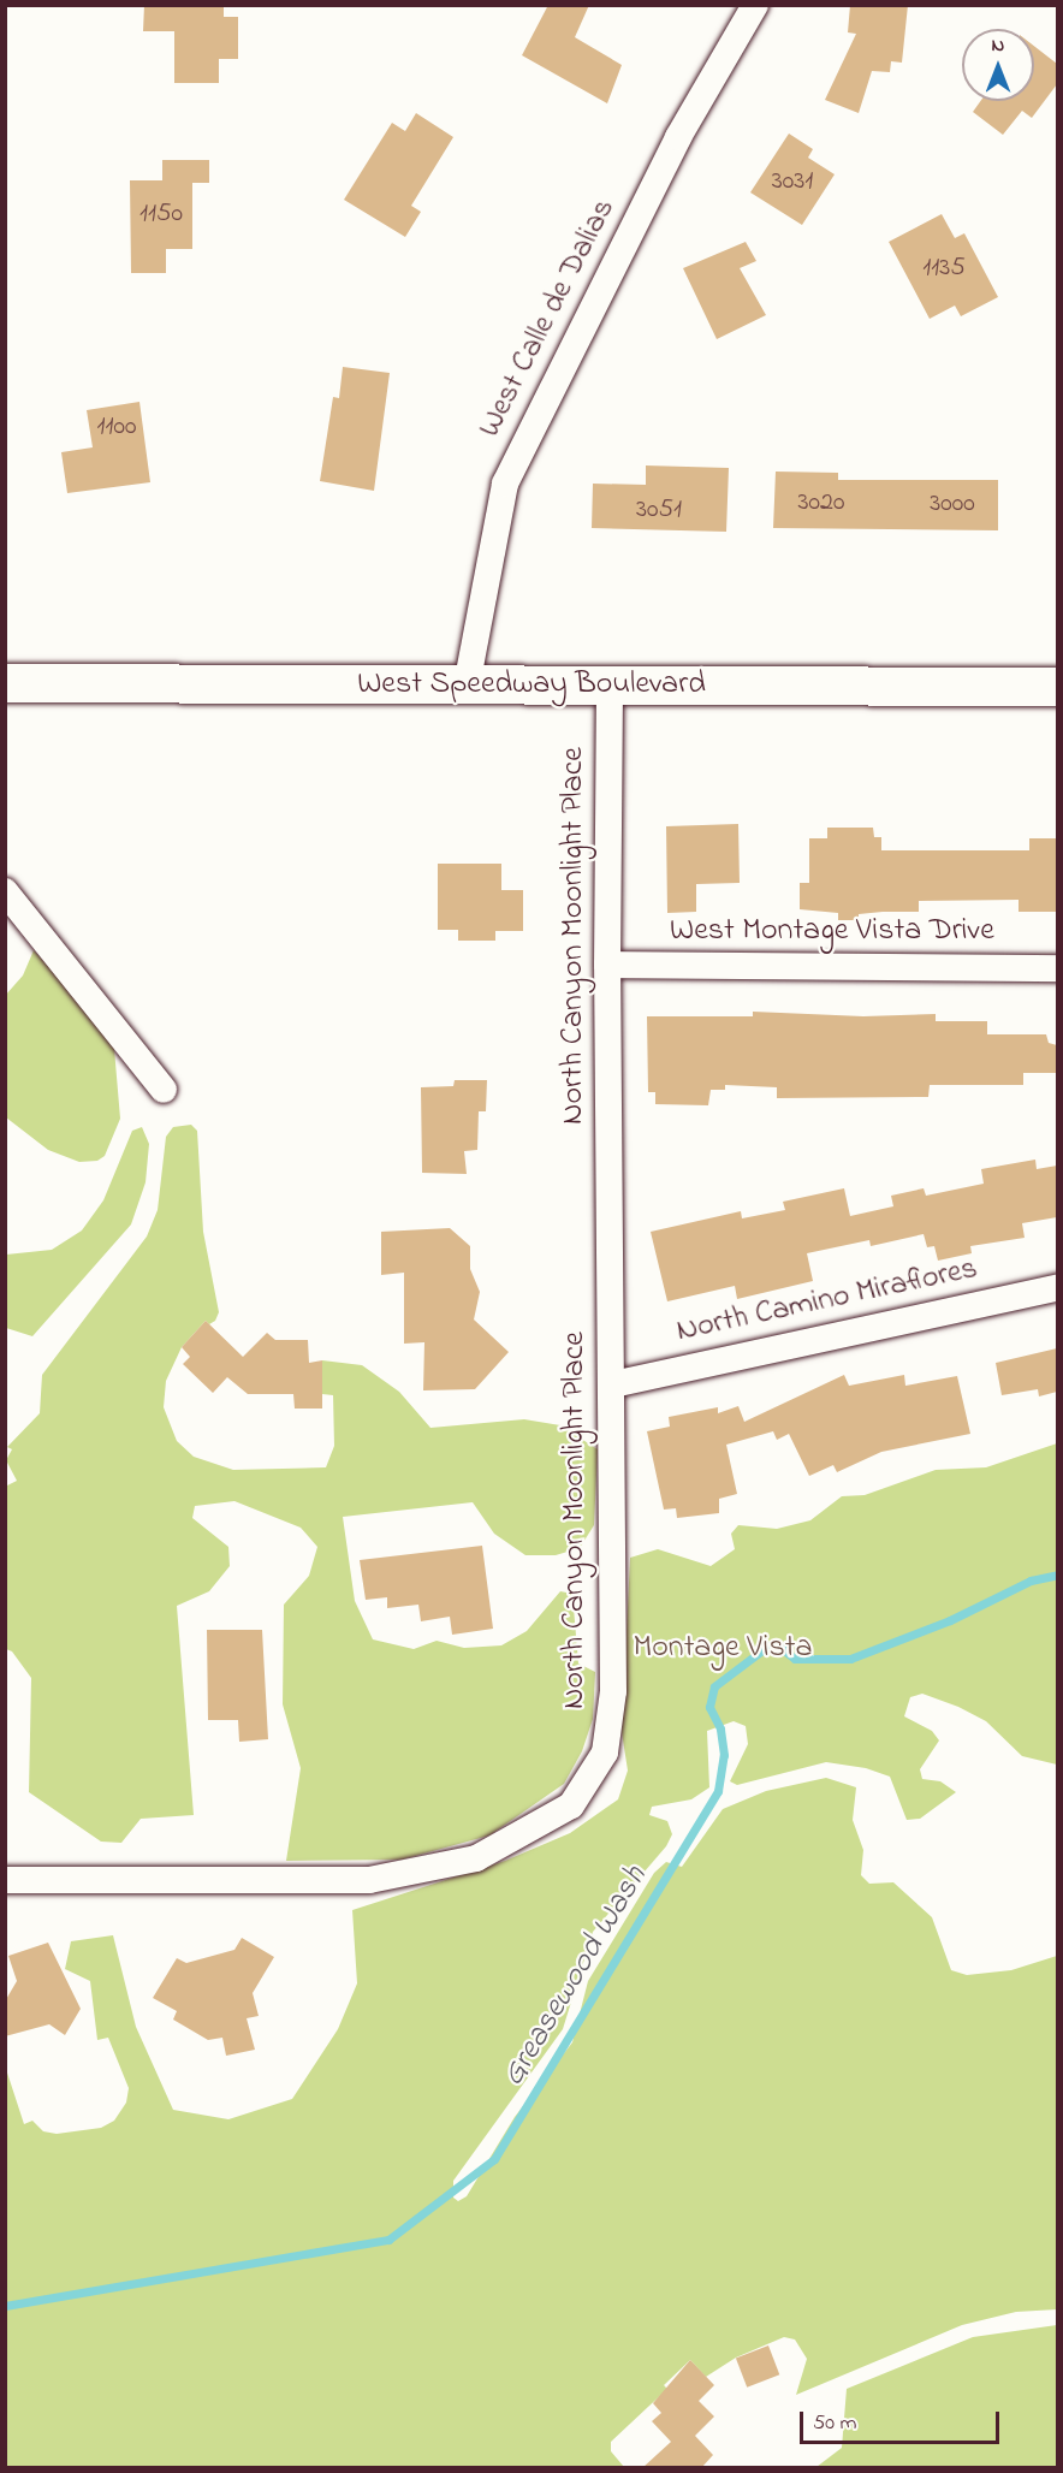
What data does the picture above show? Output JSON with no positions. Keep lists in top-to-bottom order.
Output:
{
  "streets": {
    "main road": ["West Speedway Boulevard"],
    "street": [
      "West Calle de Dalias",
      "West Montage Vista Drive",
      "North Canyon Moonlight Place",
      "North Camino Miraflores"
    ]
  },
  "crossings": [
    ["West Calle de Dalias", "West Speedway Boulevard"],
    ["West Speedway Boulevard", "North Canyon Moonlight Place"],
    ["West Montage Vista Drive", "North Canyon Moonlight Place"],
    ["North Canyon Moonlight Place", "North Camino Miraflores"]
  ],
  "water": ["Greasewood Wash"],
  "parks": ["Montage Vista"],
  "house_numbers": [
    "3031",
    "1150",
    "1135",
    "1100",
    "3020",
    "3000",
    "3051"
  ],
  "scale_bar": "50 m",
  "north": "top"
}
